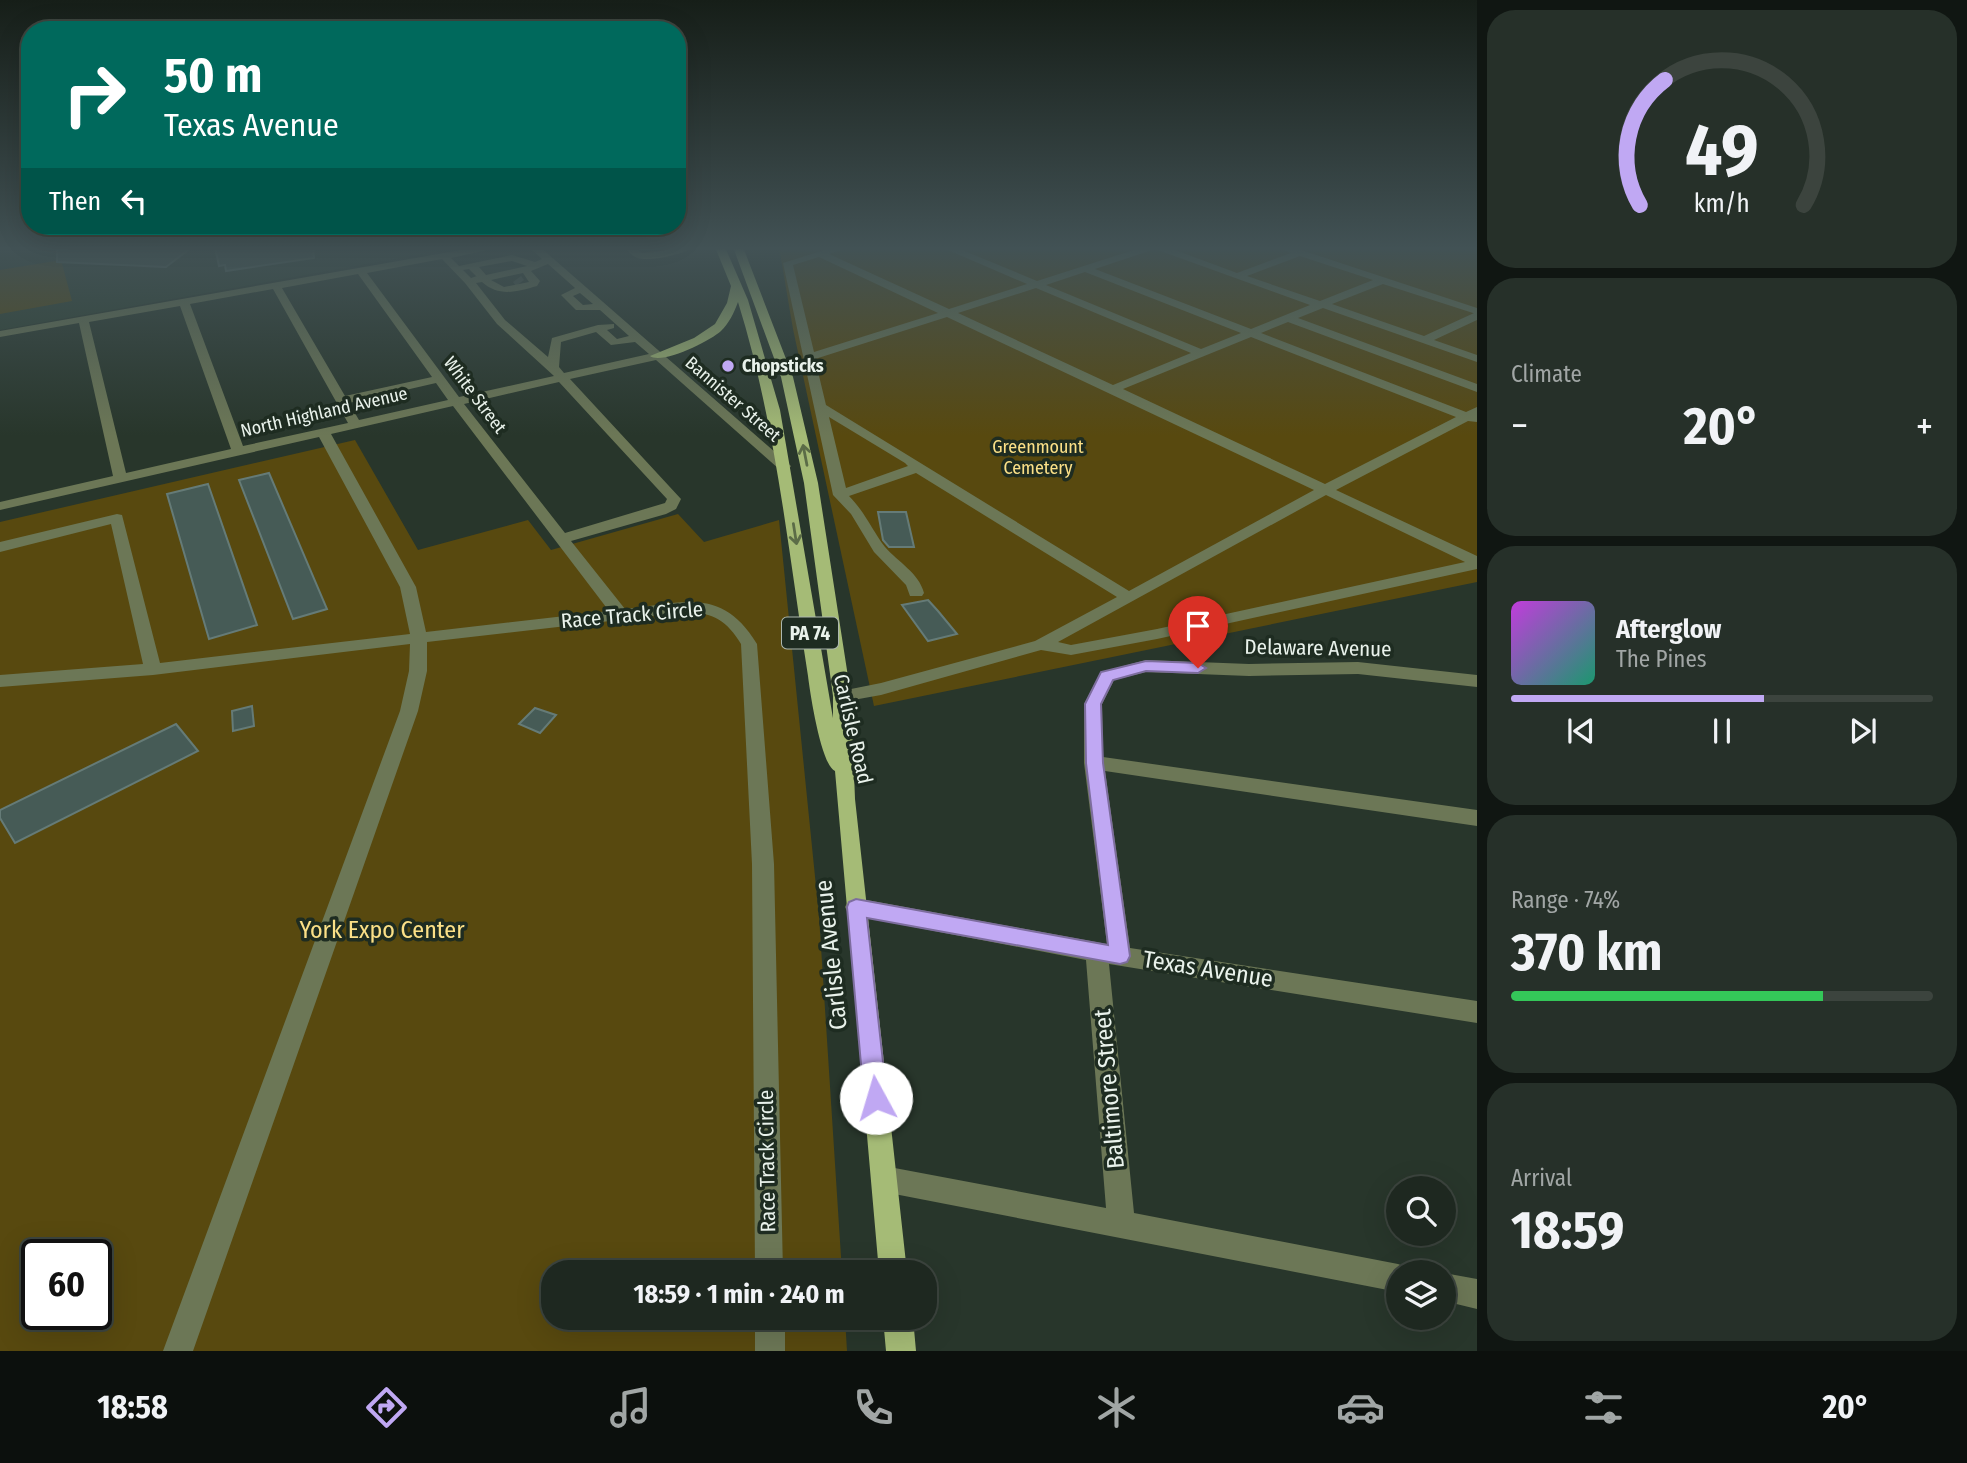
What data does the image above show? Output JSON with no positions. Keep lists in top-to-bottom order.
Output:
{
  "streets": {
    "main road": ["PA 74", "Carlisle Road", "Carlisle Avenue"],
    "street": [
      "White Street",
      "Bannister Street",
      "North Highland Avenue",
      "Race Track Circle",
      "Delaware Avenue",
      "Texas Avenue",
      "Baltimore Street"
    ]
  },
  "crossings": [
    ["White Street", "North Highland Avenue"],
    ["White Street", "Race Track Circle"],
    ["Bannister Street", "North Highland Avenue"],
    ["Bannister Street", "Carlisle Road"],
    ["Delaware Avenue", "Texas Avenue"],
    ["Delaware Avenue", "Baltimore Street"],
    ["Carlisle Road", "Carlisle Avenue"],
    ["Carlisle Avenue", "Texas Avenue"],
    ["Texas Avenue", "Baltimore Street"]
  ],
  "parks": ["Greenmount Cemetery", "York Expo Center"],
  "places": ["Chopsticks"],
  "page": {
    "turn": ["50 m", "Texas Avenue"],
    "then": "Then",
    "tile": [
      "Climate",
      ["Range · 74%", "370 km"],
      ["Arrival", "18:59"]
    ],
    "heat": ["−", "20°", "+"],
    "song": ["Afterglow", "The Pines"],
    "limit": "60",
    "trip": "18:59 · 1 min · 240 m",
    "tabs": ["18:58", "20°"],
    "gauge": ["49", "km/h"]
  }
}
